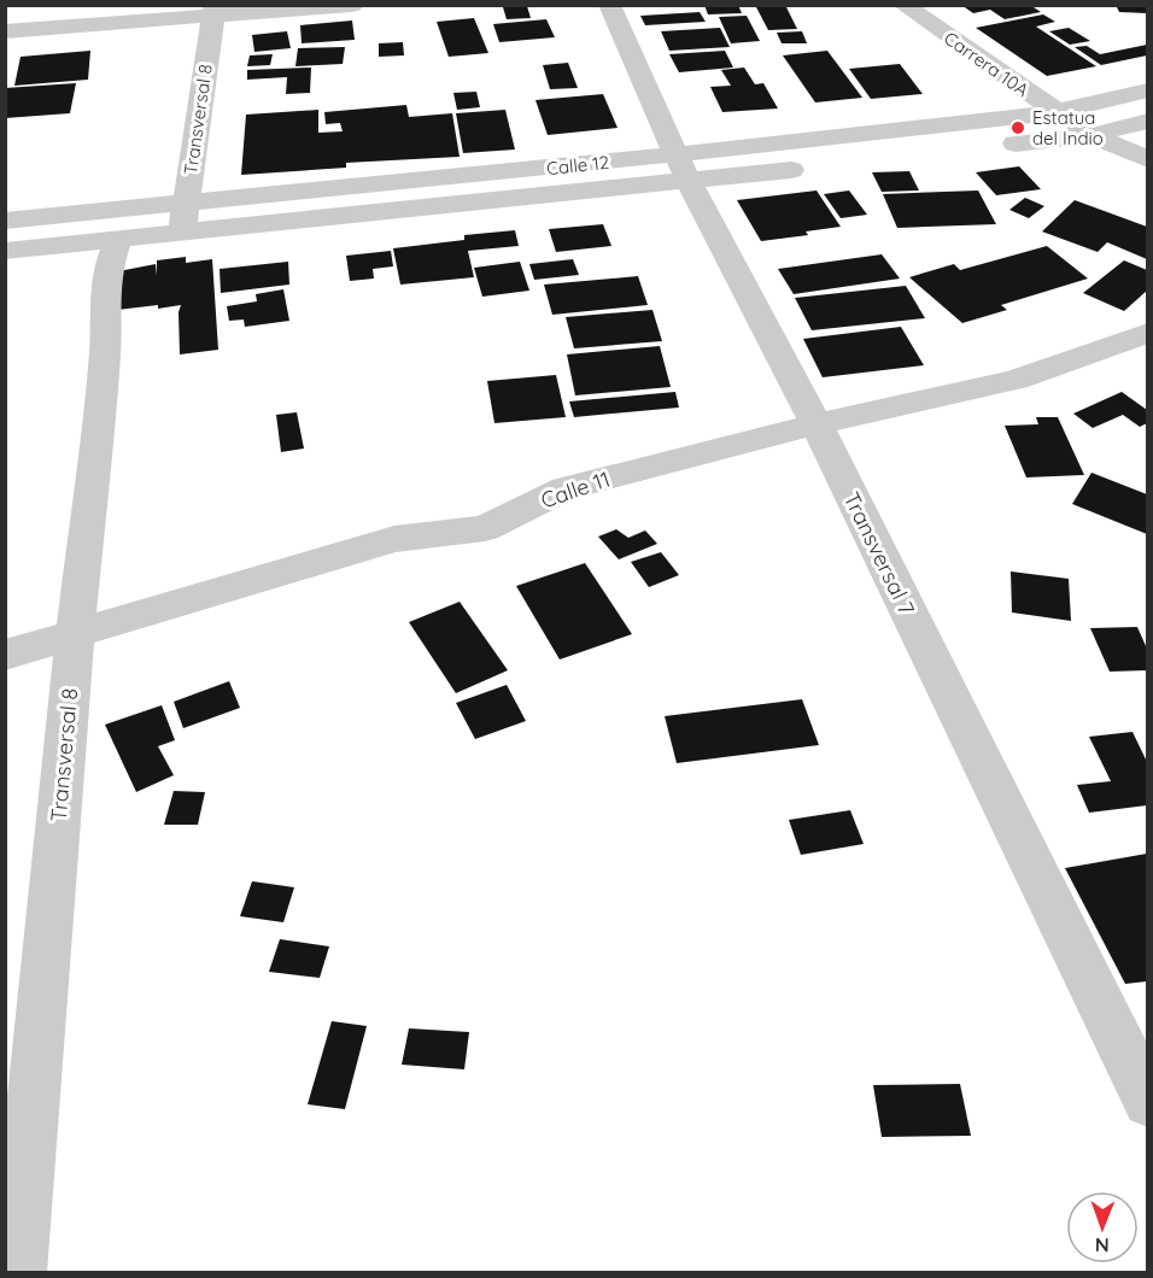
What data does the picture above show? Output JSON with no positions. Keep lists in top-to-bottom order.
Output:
{
  "streets": {
    "street": [
      "Carrera 10A",
      "Transversal 8",
      "Calle 12",
      "Calle 11",
      "Transversal 7"
    ]
  },
  "crossings": [
    ["Carrera 10A", "Calle 12"],
    ["Transversal 8", "Calle 12"],
    ["Transversal 8", "Calle 11"],
    ["Calle 12", "Transversal 7"],
    ["Calle 11", "Transversal 7"]
  ],
  "places": ["Estatua del Indio"],
  "north": "bottom"
}
